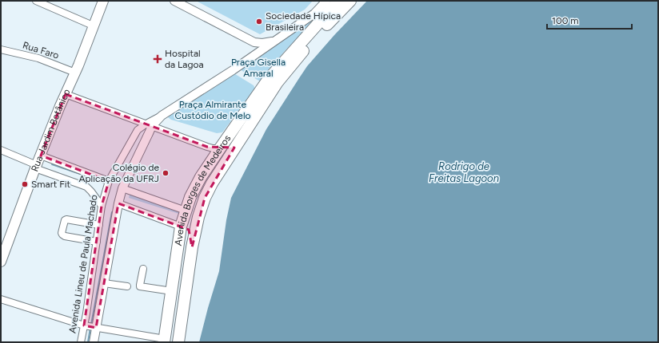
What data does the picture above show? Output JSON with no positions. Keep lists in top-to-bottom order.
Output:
{
  "streets": {
    "highway": ["Avenida Borges de Medeiros"],
    "main road": ["Rua Jardim Botânico"],
    "street": ["Rua Faro", "Avenida Lineu de Paula Machado"]
  },
  "crossings": [
    ["Rua Faro", "Rua Jardim Botânico"]
  ],
  "water": ["Rodrigo de Freitas Lagoon"],
  "parks": ["Praça Gisella Amaral", "Praça Almirante Custódio de Melo"],
  "places": {
    "other": ["Sociedade Hípica Brasileira", "Colégio de Aplicação da UFRJ", "Smart Fit"],
    "health": ["Hospital da Lagoa"]
  },
  "scale_bar": "100 m"
}
